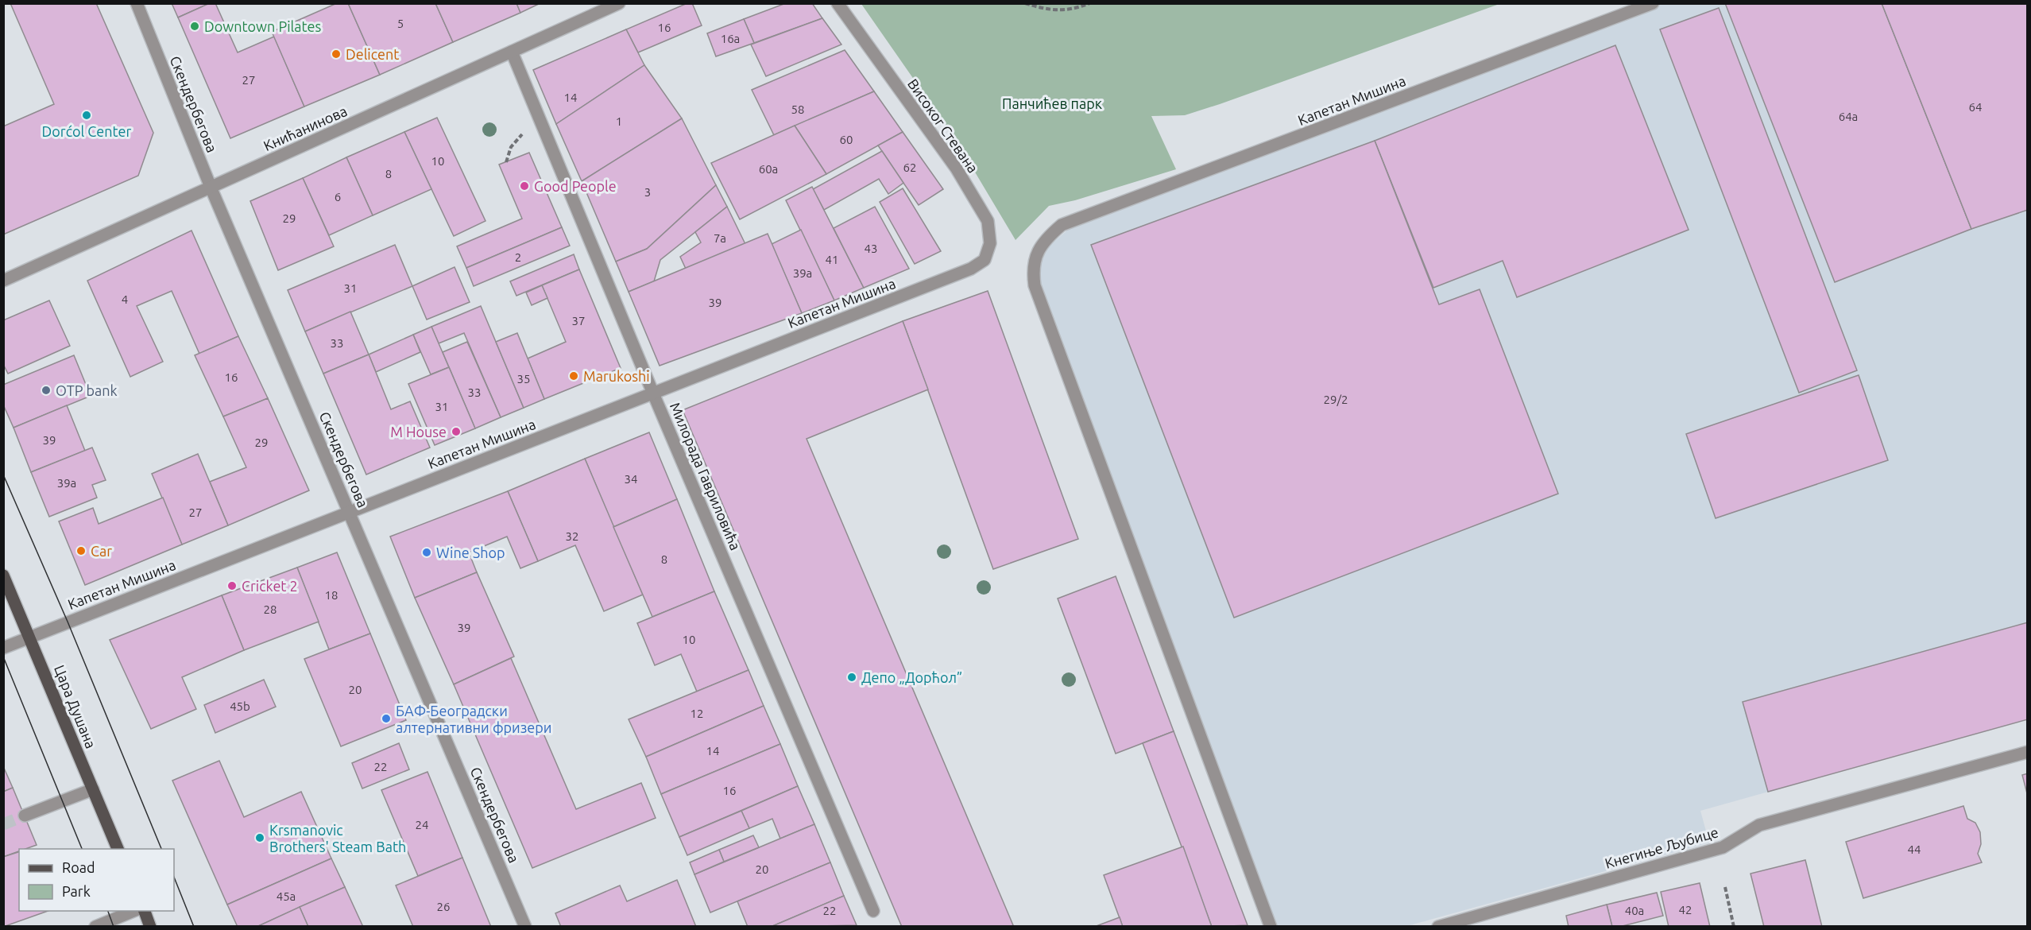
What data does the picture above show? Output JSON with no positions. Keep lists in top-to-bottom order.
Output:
{
  "streets": {
    "main road": ["Цара Душана"],
    "street": [
      "Капетан Мишина",
      "Скендербегова",
      "Високог Стевана",
      "Книћанинова",
      "Милорада Гавриловића",
      "Кнегиње Љубице"
    ]
  },
  "crossings": [
    ["Капетан Мишина", "Скендербегова"],
    ["Капетан Мишина", "Високог Стевана"],
    ["Капетан Мишина", "Милорада Гавриловића"],
    ["Капетан Мишина", "Цара Душана"],
    ["Скендербегова", "Книћанинова"],
    ["Книћанинова", "Милорада Гавриловића"]
  ],
  "parks": ["Панчићев парк"],
  "places": [
    "Downtown Pilates",
    "Delicent",
    "Dorćol Center",
    "Good People",
    "Marukoshi",
    "OTP bank",
    "M House",
    "Car",
    "Wine Shop",
    "Cricket 2",
    "Депо „Дорћол”",
    "БАФ-Београдски алтернативни фризери",
    "Krsmanovic Brothers' Steam Bath"
  ],
  "house_numbers": [
    "5",
    "16",
    "16a",
    "27",
    "14",
    "64",
    "58",
    "64a",
    "1",
    "60",
    "10",
    "62",
    "60a",
    "8",
    "3",
    "6",
    "29",
    "7a",
    "43",
    "2",
    "41",
    "39a",
    "31",
    "4",
    "39",
    "37",
    "33",
    "16",
    "35",
    "33",
    "29/2",
    "31",
    "39",
    "29",
    "34",
    "39a",
    "27",
    "32",
    "8",
    "18",
    "28",
    "39",
    "10",
    "20",
    "45b",
    "12",
    "14",
    "22",
    "16",
    "24",
    "44",
    "20",
    "45a",
    "26",
    "42",
    "22",
    "40a"
  ],
  "legend": ["Road", "Park"]
}
